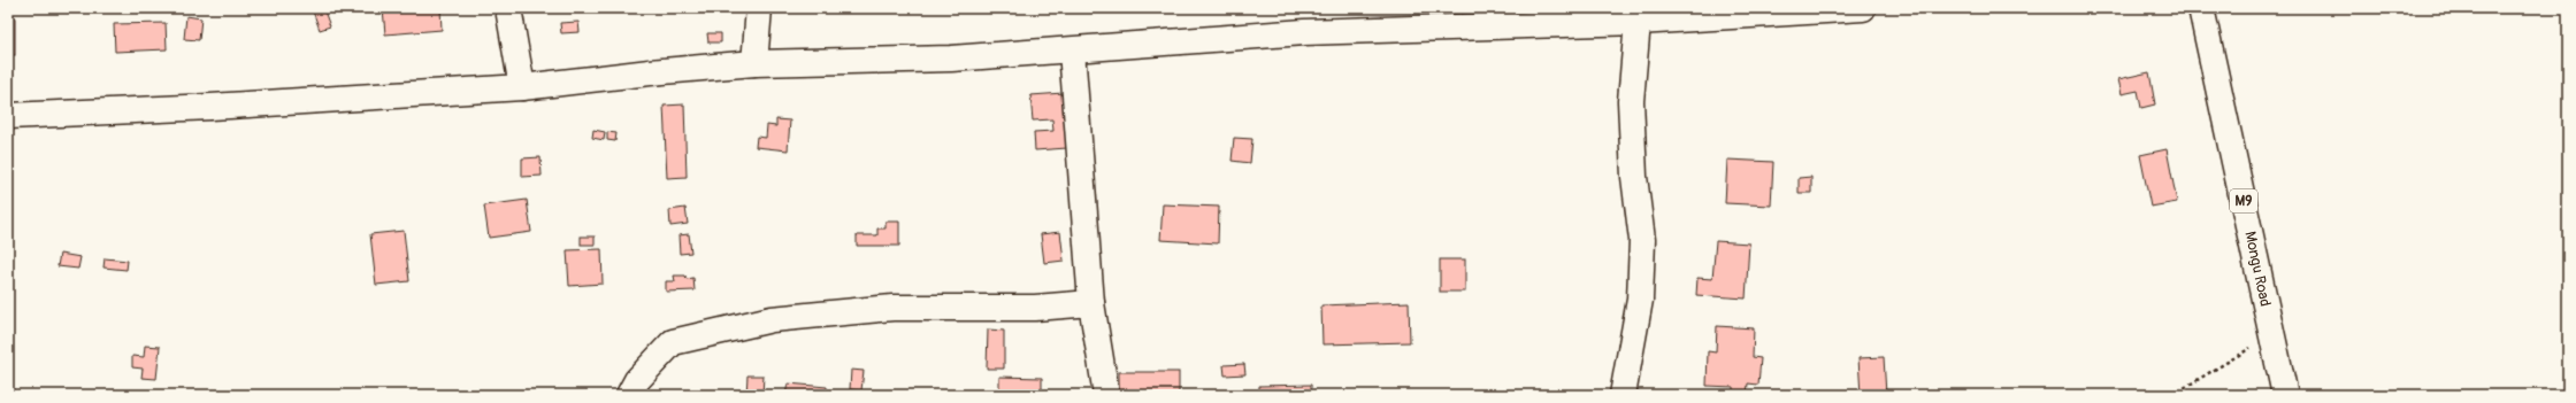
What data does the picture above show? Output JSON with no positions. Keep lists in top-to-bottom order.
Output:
{
  "streets": {
    "street": ["M9", "Mongu Road"]
  }
}
